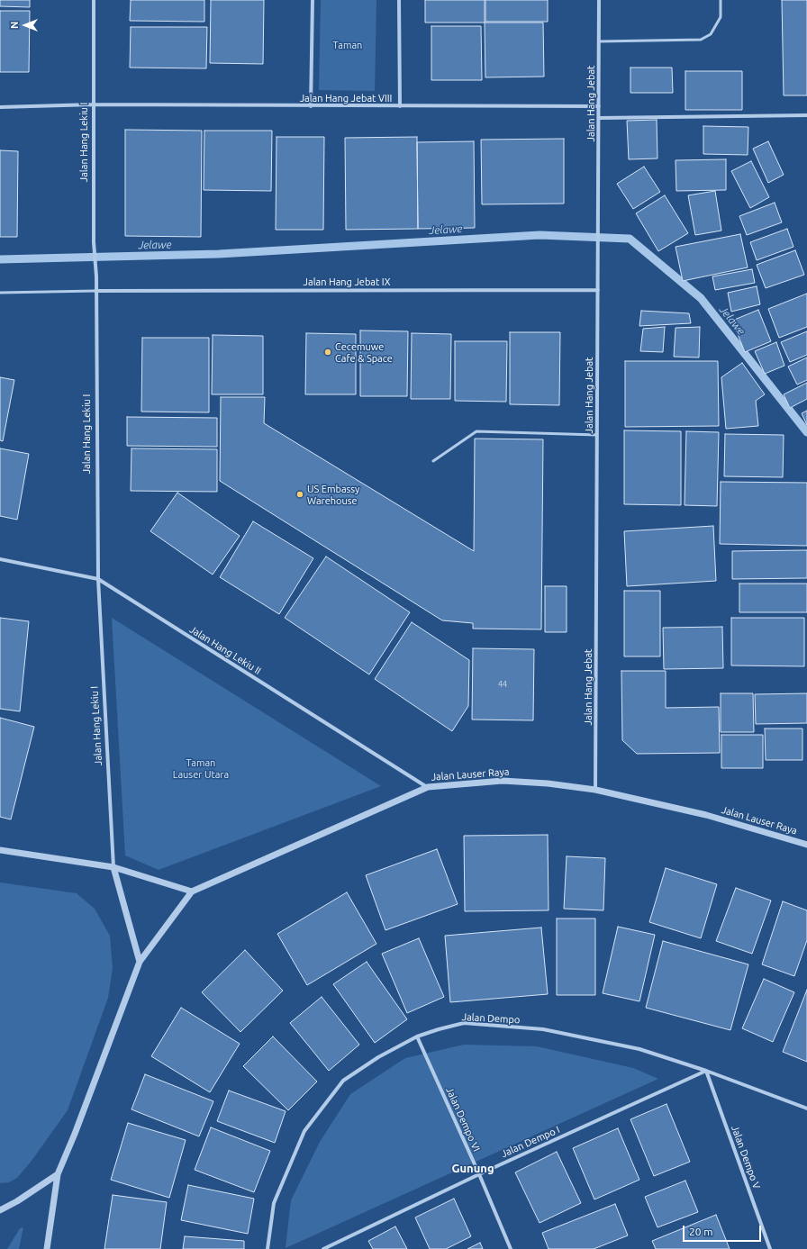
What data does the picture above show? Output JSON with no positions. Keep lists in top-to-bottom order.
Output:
{
  "streets": {
    "street": [
      "Jalan Hang Jebat VIII",
      "Jalan Hang Jebat",
      "Jalan Hang Lekiu I",
      "Jalan Hang Jebat IX",
      "Jalan Hang Lekiu II",
      "Jalan Lauser Raya",
      "Jalan Dempo",
      "Jalan Dempo VI",
      "Jalan Dempo I",
      "Jalan Dempo V"
    ]
  },
  "crossings": [
    ["Jalan Hang Jebat VIII", "Jalan Hang Jebat"],
    ["Jalan Hang Jebat VIII", "Jalan Hang Lekiu I"],
    ["Jalan Hang Jebat", "Jalan Hang Jebat IX"],
    ["Jalan Hang Jebat", "Jalan Lauser Raya"],
    ["Jalan Hang Lekiu I", "Jalan Hang Jebat IX"],
    ["Jalan Hang Lekiu I", "Jalan Hang Lekiu II"],
    ["Jalan Hang Lekiu II", "Jalan Lauser Raya"],
    ["Jalan Dempo", "Jalan Dempo VI"],
    ["Jalan Dempo", "Jalan Dempo I"],
    ["Jalan Dempo", "Jalan Dempo V"],
    ["Jalan Dempo VI", "Jalan Dempo I"],
    ["Jalan Dempo I", "Jalan Dempo V"]
  ],
  "districts": ["Gunung"],
  "water": ["Jelawe"],
  "parks": ["Taman", "Taman Lauser Utara"],
  "places": ["Cecemuwe Cafe & Space", "US Embassy Warehouse"],
  "house_numbers": ["44"],
  "scale_bar": "20 m",
  "north": "left"
}
